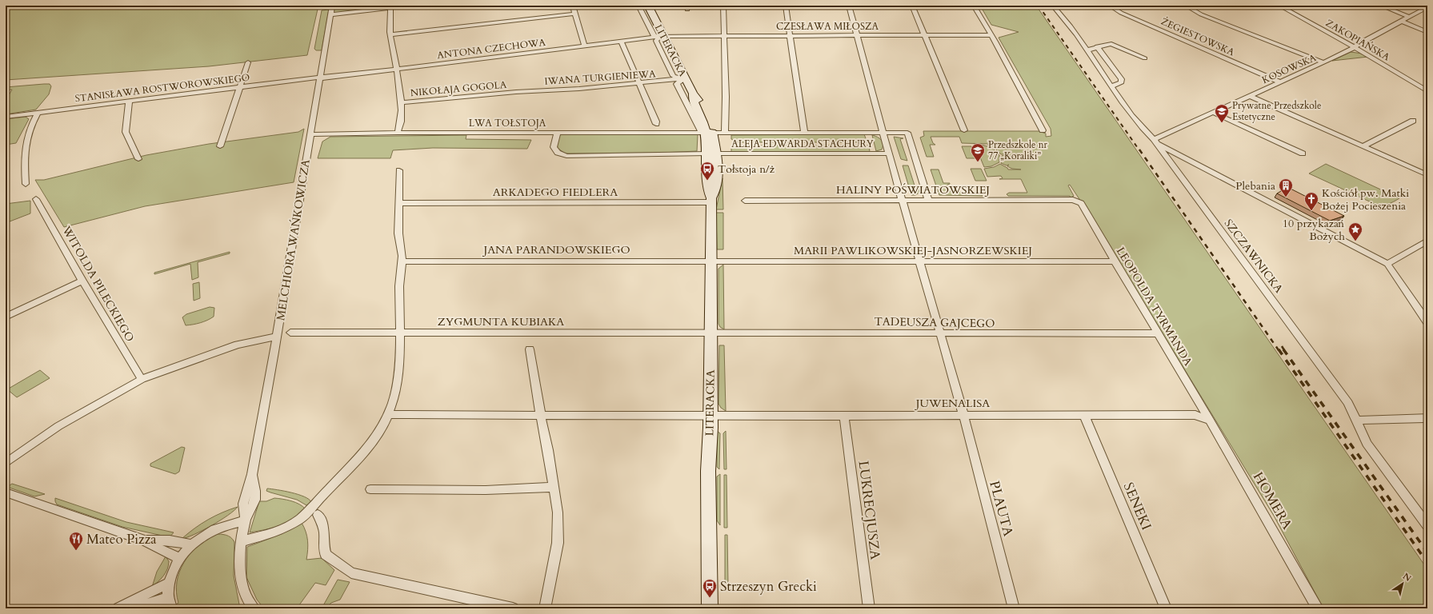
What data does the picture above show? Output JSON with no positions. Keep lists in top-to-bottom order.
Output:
{
  "streets": {
    "street": [
      "CZESŁAWA MIŁOSZA",
      "ŻEGIESTOWSKA",
      "ZAKOPIAŃSKA",
      "ANTONA CZECHOWA",
      "LITERACKA",
      "KOSOWSKA",
      "IWANA TURGIENIEWA",
      "STANISŁAWA ROSTWOROWSKIEGO",
      "NIKOŁAJA GOGOLA",
      "LWA TOŁSTOJA",
      "ALEJA EDWARDA STACHURY",
      "HALINY POŚWIATOWSKIEJ",
      "ARKADEGO FIEDLERA",
      "MELCHIORA WAŃKOWICZA",
      "JANA PARANDOWSKIEGO",
      "MARII PAWLIKOWSKIEJ-JASNORZEWSKIEJ",
      "SZCZAWNICKA",
      "WITOLDA PILECKIEGO",
      "LEOPOLDA TYRMANDA",
      "ZYGMUNTA KUBIAKA",
      "TADEUSZA GAJCEGO",
      "JUWENALISA",
      "HOMERA",
      "SENEKI",
      "PLAUTA",
      "LUKRECJUSZA"
    ]
  },
  "crossings": [
    ["CZESŁAWA MIŁOSZA", "ANTONA CZECHOWA"],
    ["CZESŁAWA MIŁOSZA", "LITERACKA"],
    ["CZESŁAWA MIŁOSZA", "PLAUTA"],
    ["ŻEGIESTOWSKA", "KOSOWSKA"],
    ["ZAKOPIAŃSKA", "KOSOWSKA"],
    ["ANTONA CZECHOWA", "LITERACKA"],
    ["ANTONA CZECHOWA", "STANISŁAWA ROSTWOROWSKIEGO"],
    ["ANTONA CZECHOWA", "MELCHIORA WAŃKOWICZA"],
    ["LITERACKA", "IWANA TURGIENIEWA"],
    ["LITERACKA", "LWA TOŁSTOJA"],
    ["LITERACKA", "ALEJA EDWARDA STACHURY"],
    ["LITERACKA", "ARKADEGO FIEDLERA"],
    ["LITERACKA", "JANA PARANDOWSKIEGO"],
    ["LITERACKA", "MARII PAWLIKOWSKIEJ-JASNORZEWSKIEJ"],
    ["LITERACKA", "ZYGMUNTA KUBIAKA"],
    ["LITERACKA", "TADEUSZA GAJCEGO"],
    ["LITERACKA", "JUWENALISA"],
    ["KOSOWSKA", "SZCZAWNICKA"],
    ["IWANA TURGIENIEWA", "NIKOŁAJA GOGOLA"],
    ["STANISŁAWA ROSTWOROWSKIEGO", "MELCHIORA WAŃKOWICZA"],
    ["LWA TOŁSTOJA", "ALEJA EDWARDA STACHURY"],
    ["LWA TOŁSTOJA", "MELCHIORA WAŃKOWICZA"],
    ["ALEJA EDWARDA STACHURY", "HALINY POŚWIATOWSKIEJ"],
    ["ALEJA EDWARDA STACHURY", "PLAUTA"],
    ["HALINY POŚWIATOWSKIEJ", "LEOPOLDA TYRMANDA"],
    ["HALINY POŚWIATOWSKIEJ", "PLAUTA"],
    ["JANA PARANDOWSKIEGO", "MARII PAWLIKOWSKIEJ-JASNORZEWSKIEJ"],
    ["MARII PAWLIKOWSKIEJ-JASNORZEWSKIEJ", "LEOPOLDA TYRMANDA"],
    ["MARII PAWLIKOWSKIEJ-JASNORZEWSKIEJ", "PLAUTA"],
    ["LEOPOLDA TYRMANDA", "TADEUSZA GAJCEGO"],
    ["LEOPOLDA TYRMANDA", "JUWENALISA"],
    ["LEOPOLDA TYRMANDA", "HOMERA"],
    ["ZYGMUNTA KUBIAKA", "TADEUSZA GAJCEGO"],
    ["TADEUSZA GAJCEGO", "PLAUTA"],
    ["JUWENALISA", "HOMERA"],
    ["JUWENALISA", "SENEKI"],
    ["JUWENALISA", "PLAUTA"],
    ["JUWENALISA", "LUKRECJUSZA"]
  ],
  "places": {
    "school or university": ["Prywatne Przedszkole Estetyczne", "Przedszkole nr 77 „Koraliki”"],
    "bus stop": ["Tołstoja n/ż", "Strzeszyn Grecki"],
    "building": ["Plebania"],
    "church": ["Kościół pw. Matki Bożej Pocieszenia"],
    "place": ["10 przykazań Bożych"],
    "restaurant": ["Mateo Pizza"]
  },
  "north": "top right"
}
